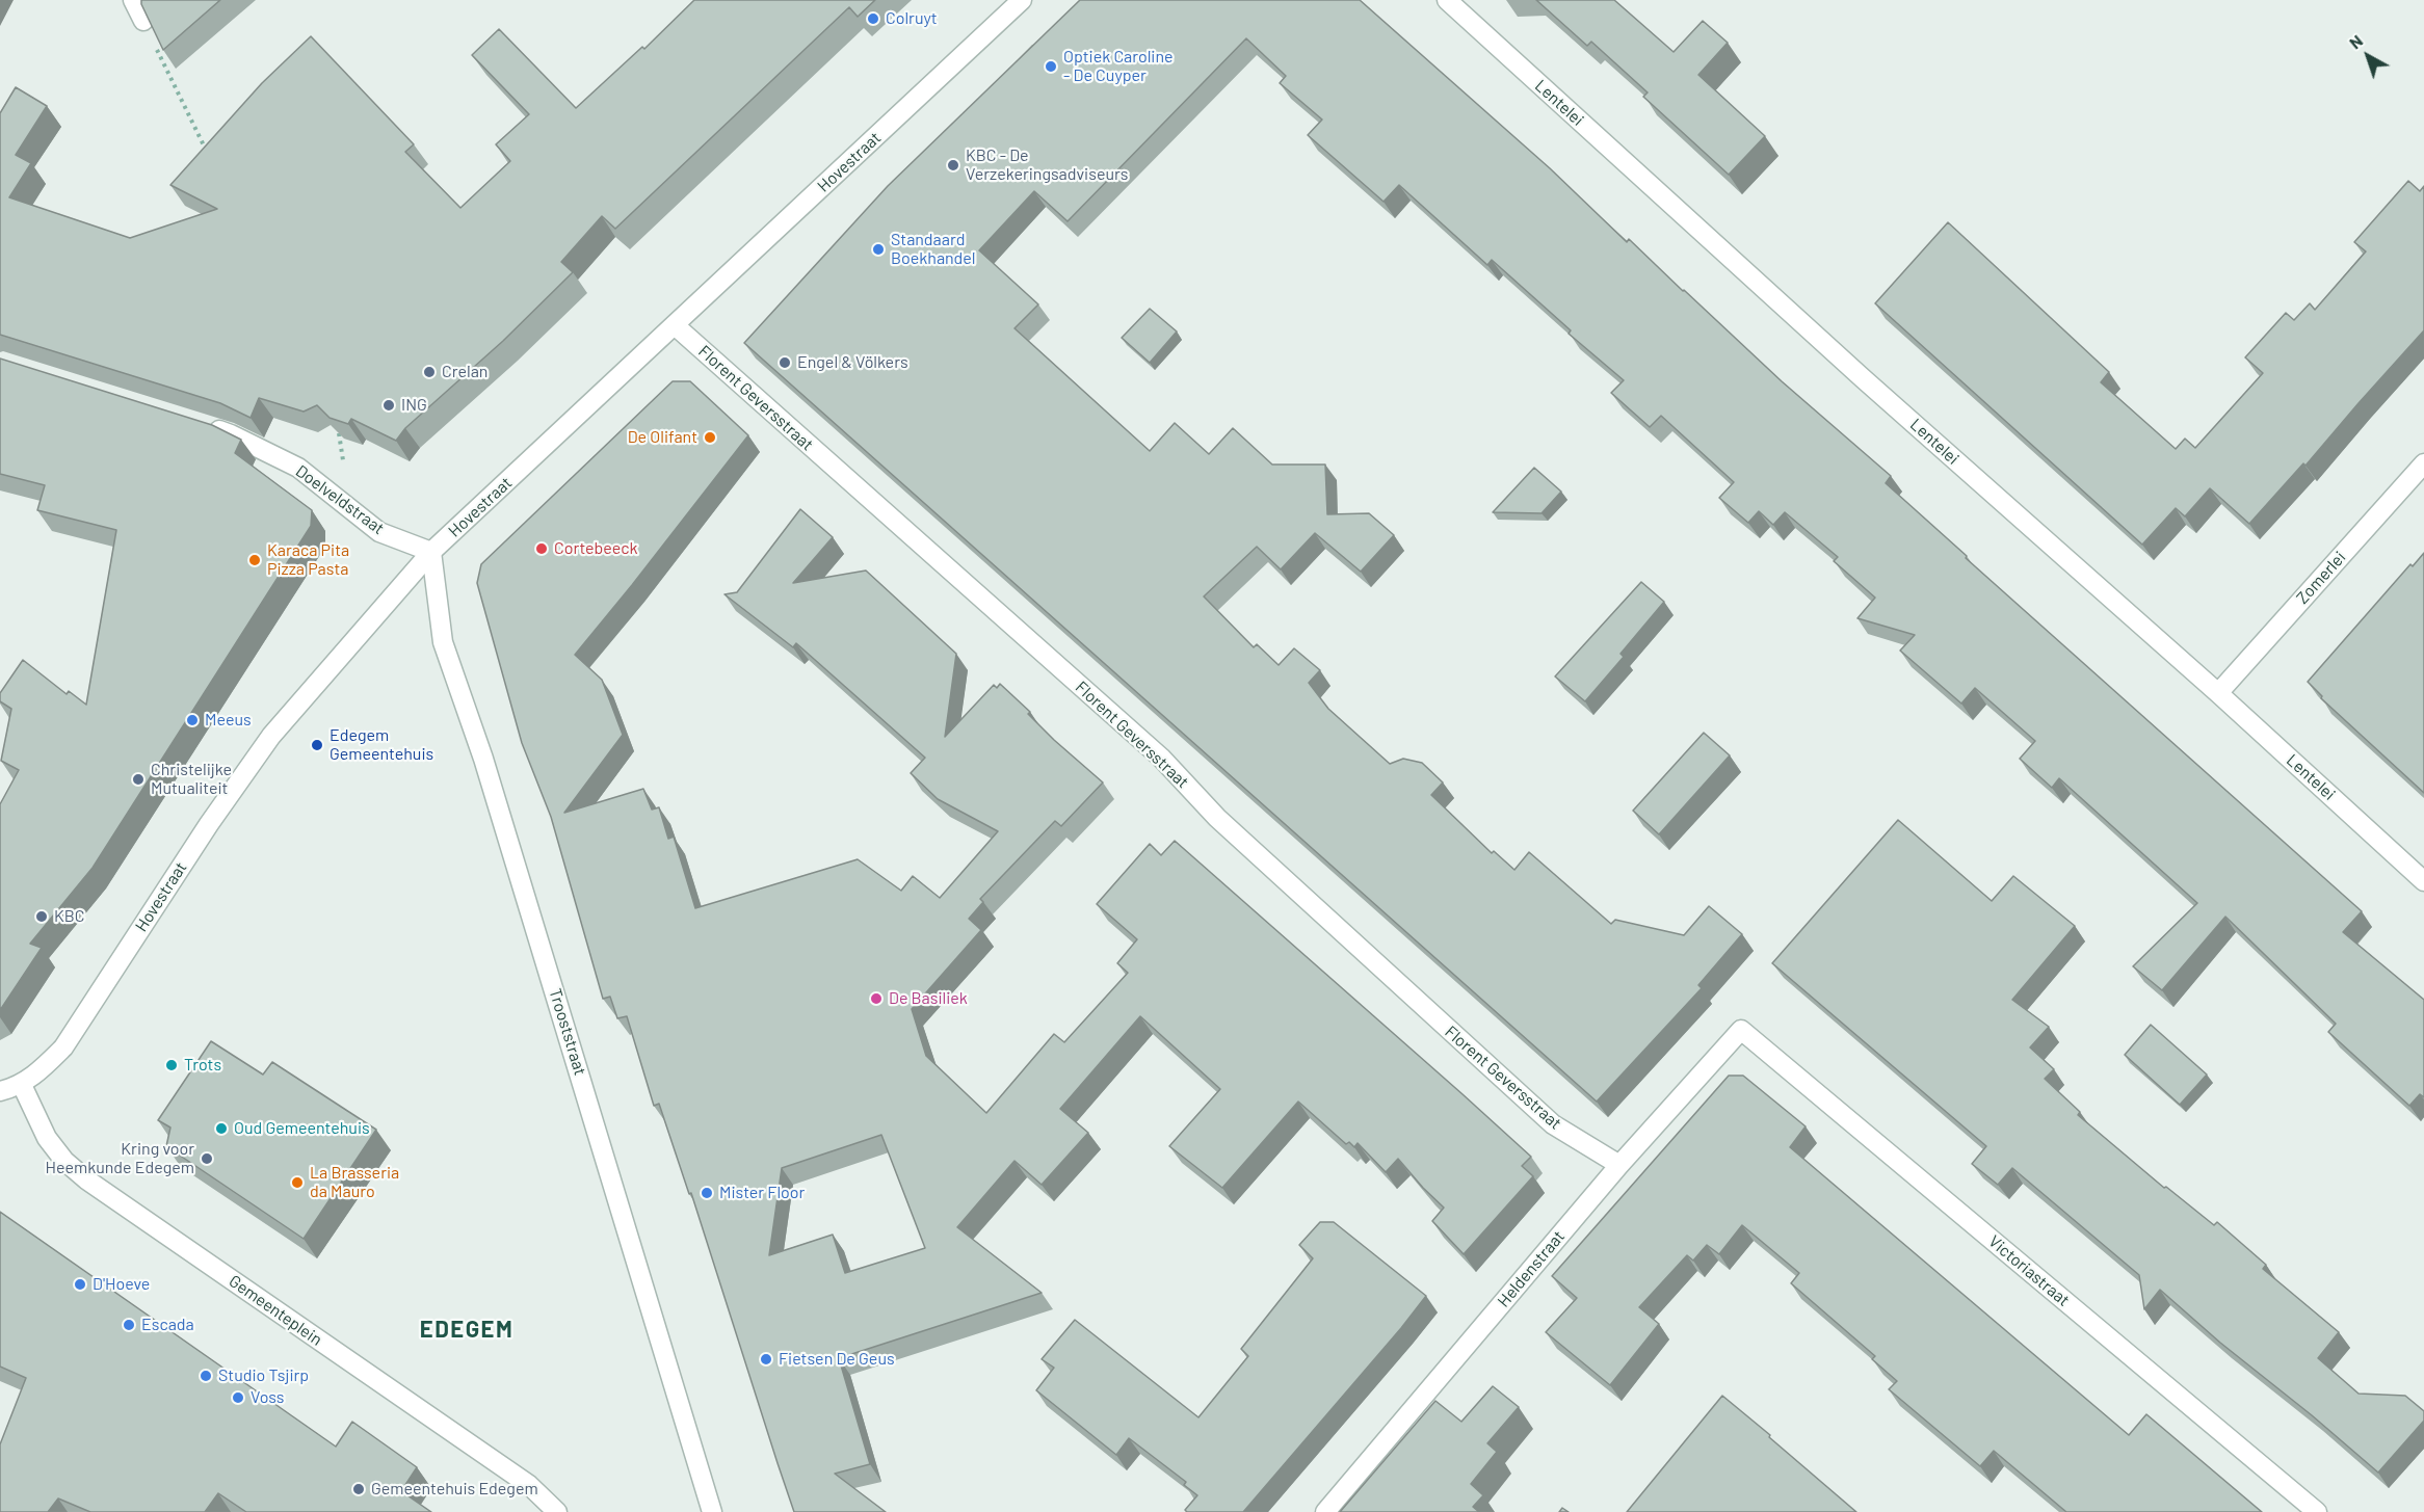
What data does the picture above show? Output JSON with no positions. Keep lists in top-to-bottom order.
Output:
{
  "streets": {
    "street": [
      "Lentelei",
      "Hovestraat",
      "Florent Geversstraat",
      "Doelveldstraat",
      "Zomerlei",
      "Trooststraat",
      "Heldenstraat",
      "Victoriastraat",
      "Gemeenteplein"
    ]
  },
  "crossings": [
    ["Lentelei", "Zomerlei"],
    ["Hovestraat", "Florent Geversstraat"],
    ["Hovestraat", "Doelveldstraat"],
    ["Hovestraat", "Trooststraat"],
    ["Hovestraat", "Gemeenteplein"],
    ["Florent Geversstraat", "Heldenstraat"],
    ["Doelveldstraat", "Trooststraat"],
    ["Heldenstraat", "Victoriastraat"]
  ],
  "districts": ["EDEGEM"],
  "places": [
    "Colruyt",
    "Optiek Caroline - De Cuyper",
    "KBC - De Verzekeringsadviseurs",
    "Standaard Boekhandel",
    "Engel & Völkers",
    "Crelan",
    "ING",
    "De Olifant",
    "Cortebeeck",
    "Karaca Pita Pizza Pasta",
    "Meeus",
    "Edegem Gemeentehuis",
    "Christelijke Mutualiteit",
    "KBC",
    "De Basiliek",
    "Trots",
    "Oud Gemeentehuis",
    "Kring voor Heemkunde Edegem",
    "La Brasseria da Mauro",
    "Mister Floor",
    "D'Hoeve",
    "Escada",
    "Fietsen De Geus",
    "Studio Tsjirp",
    "Voss",
    "Gemeentehuis Edegem"
  ],
  "north": "top left"
}
